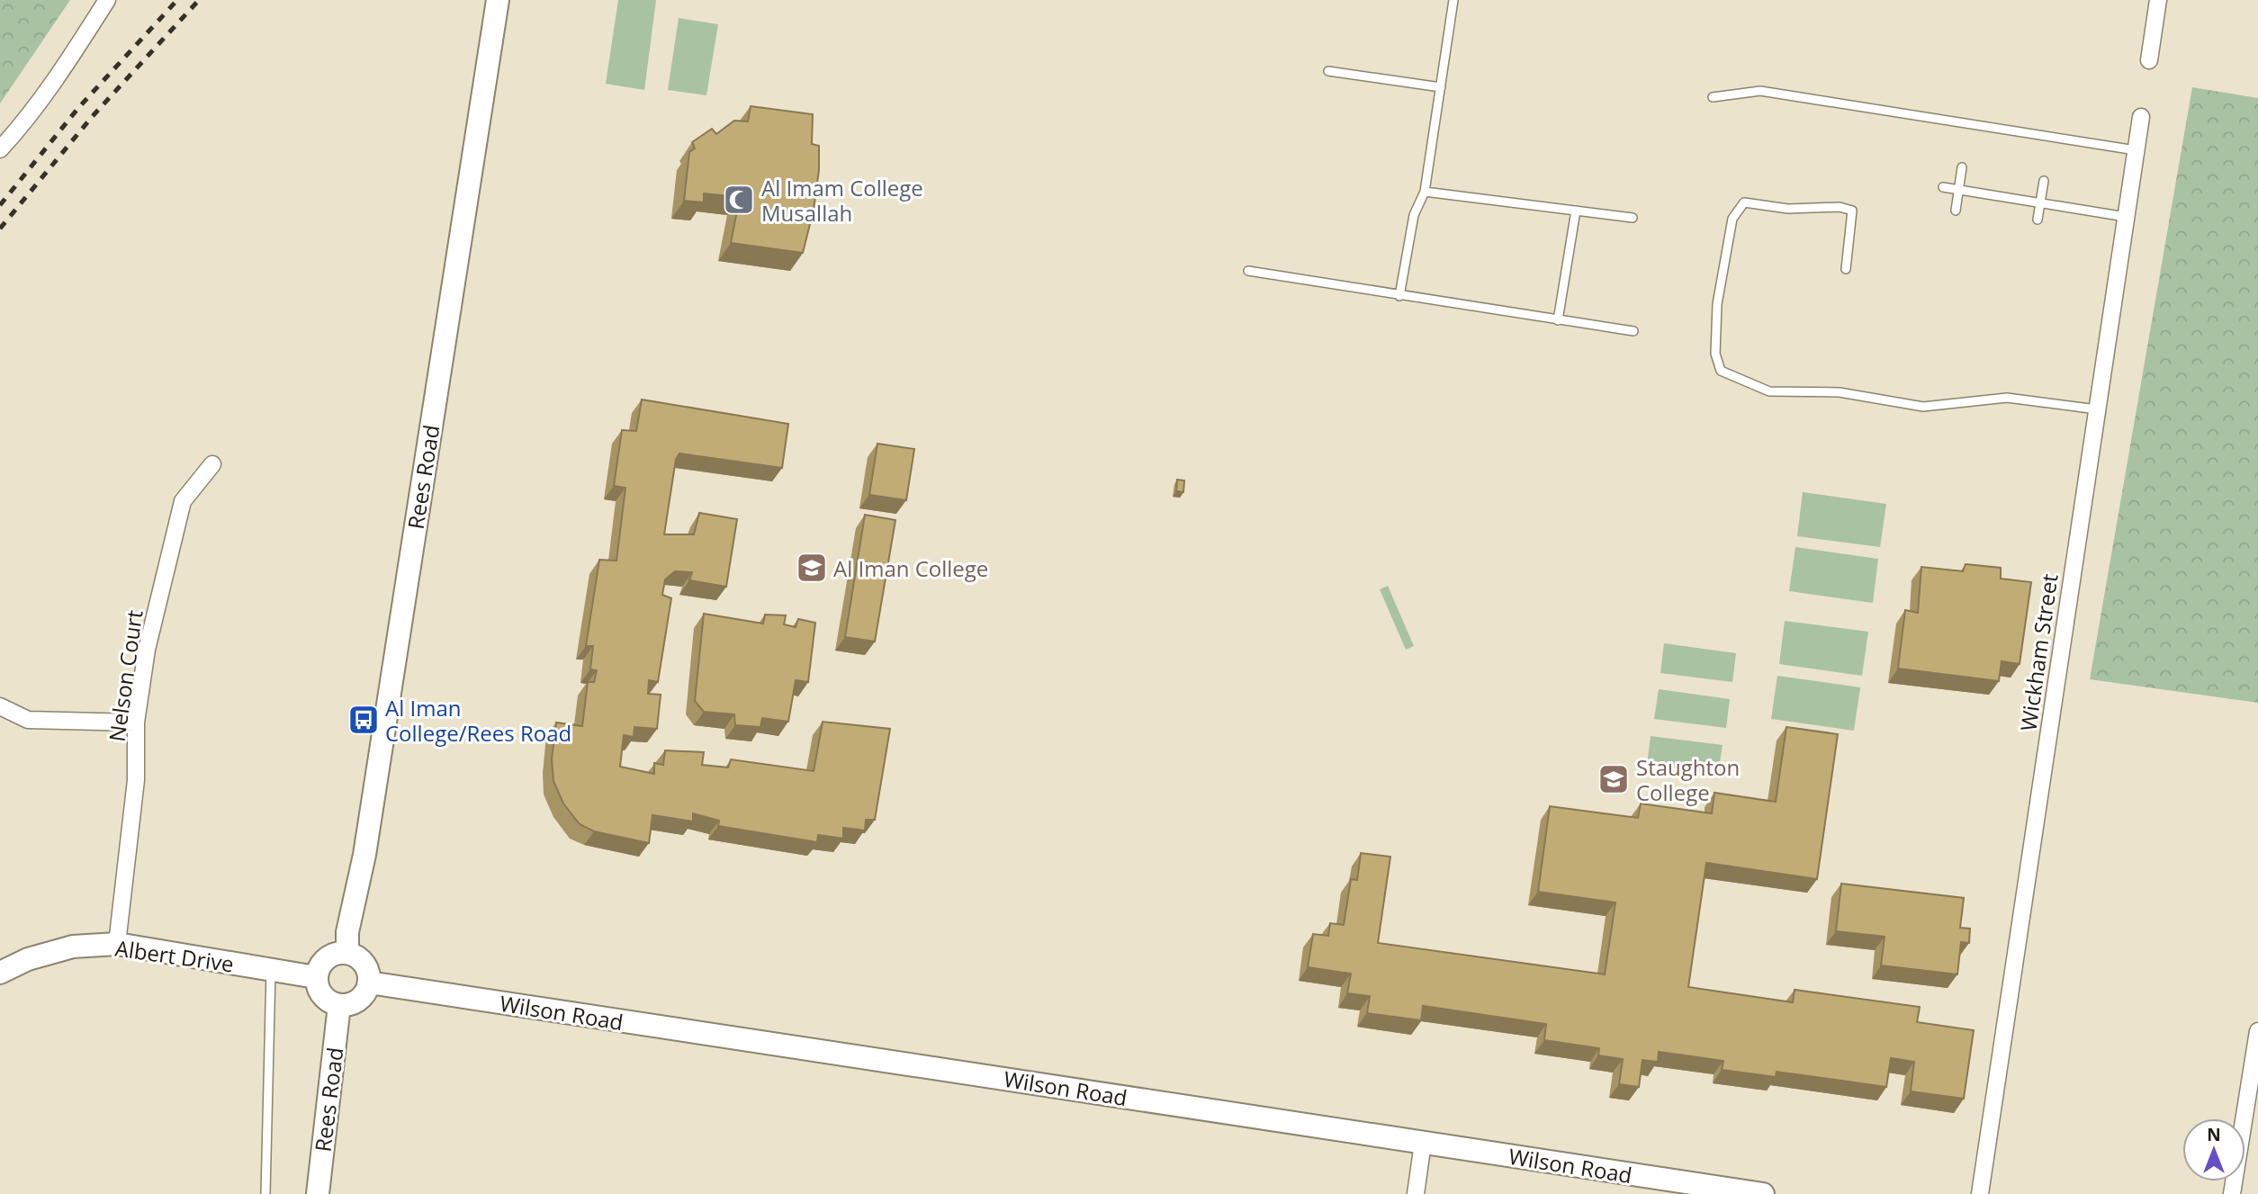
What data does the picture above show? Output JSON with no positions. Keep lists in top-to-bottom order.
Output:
{
  "streets": {
    "street": [
      "Rees Road",
      "Wickham Street",
      "Nelson Court",
      "Albert Drive",
      "Wilson Road"
    ]
  },
  "crossings": [
    ["Rees Road", "Albert Drive"],
    ["Rees Road", "Wilson Road"],
    ["Nelson Court", "Albert Drive"],
    ["Albert Drive", "Wilson Road"]
  ],
  "places": {
    "mosque": ["Al Imam College Musallah"],
    "school or university": ["Al Iman College", "Staughton College"],
    "bus stop": ["Al Iman College/Rees Road"]
  },
  "north": "top"
}
